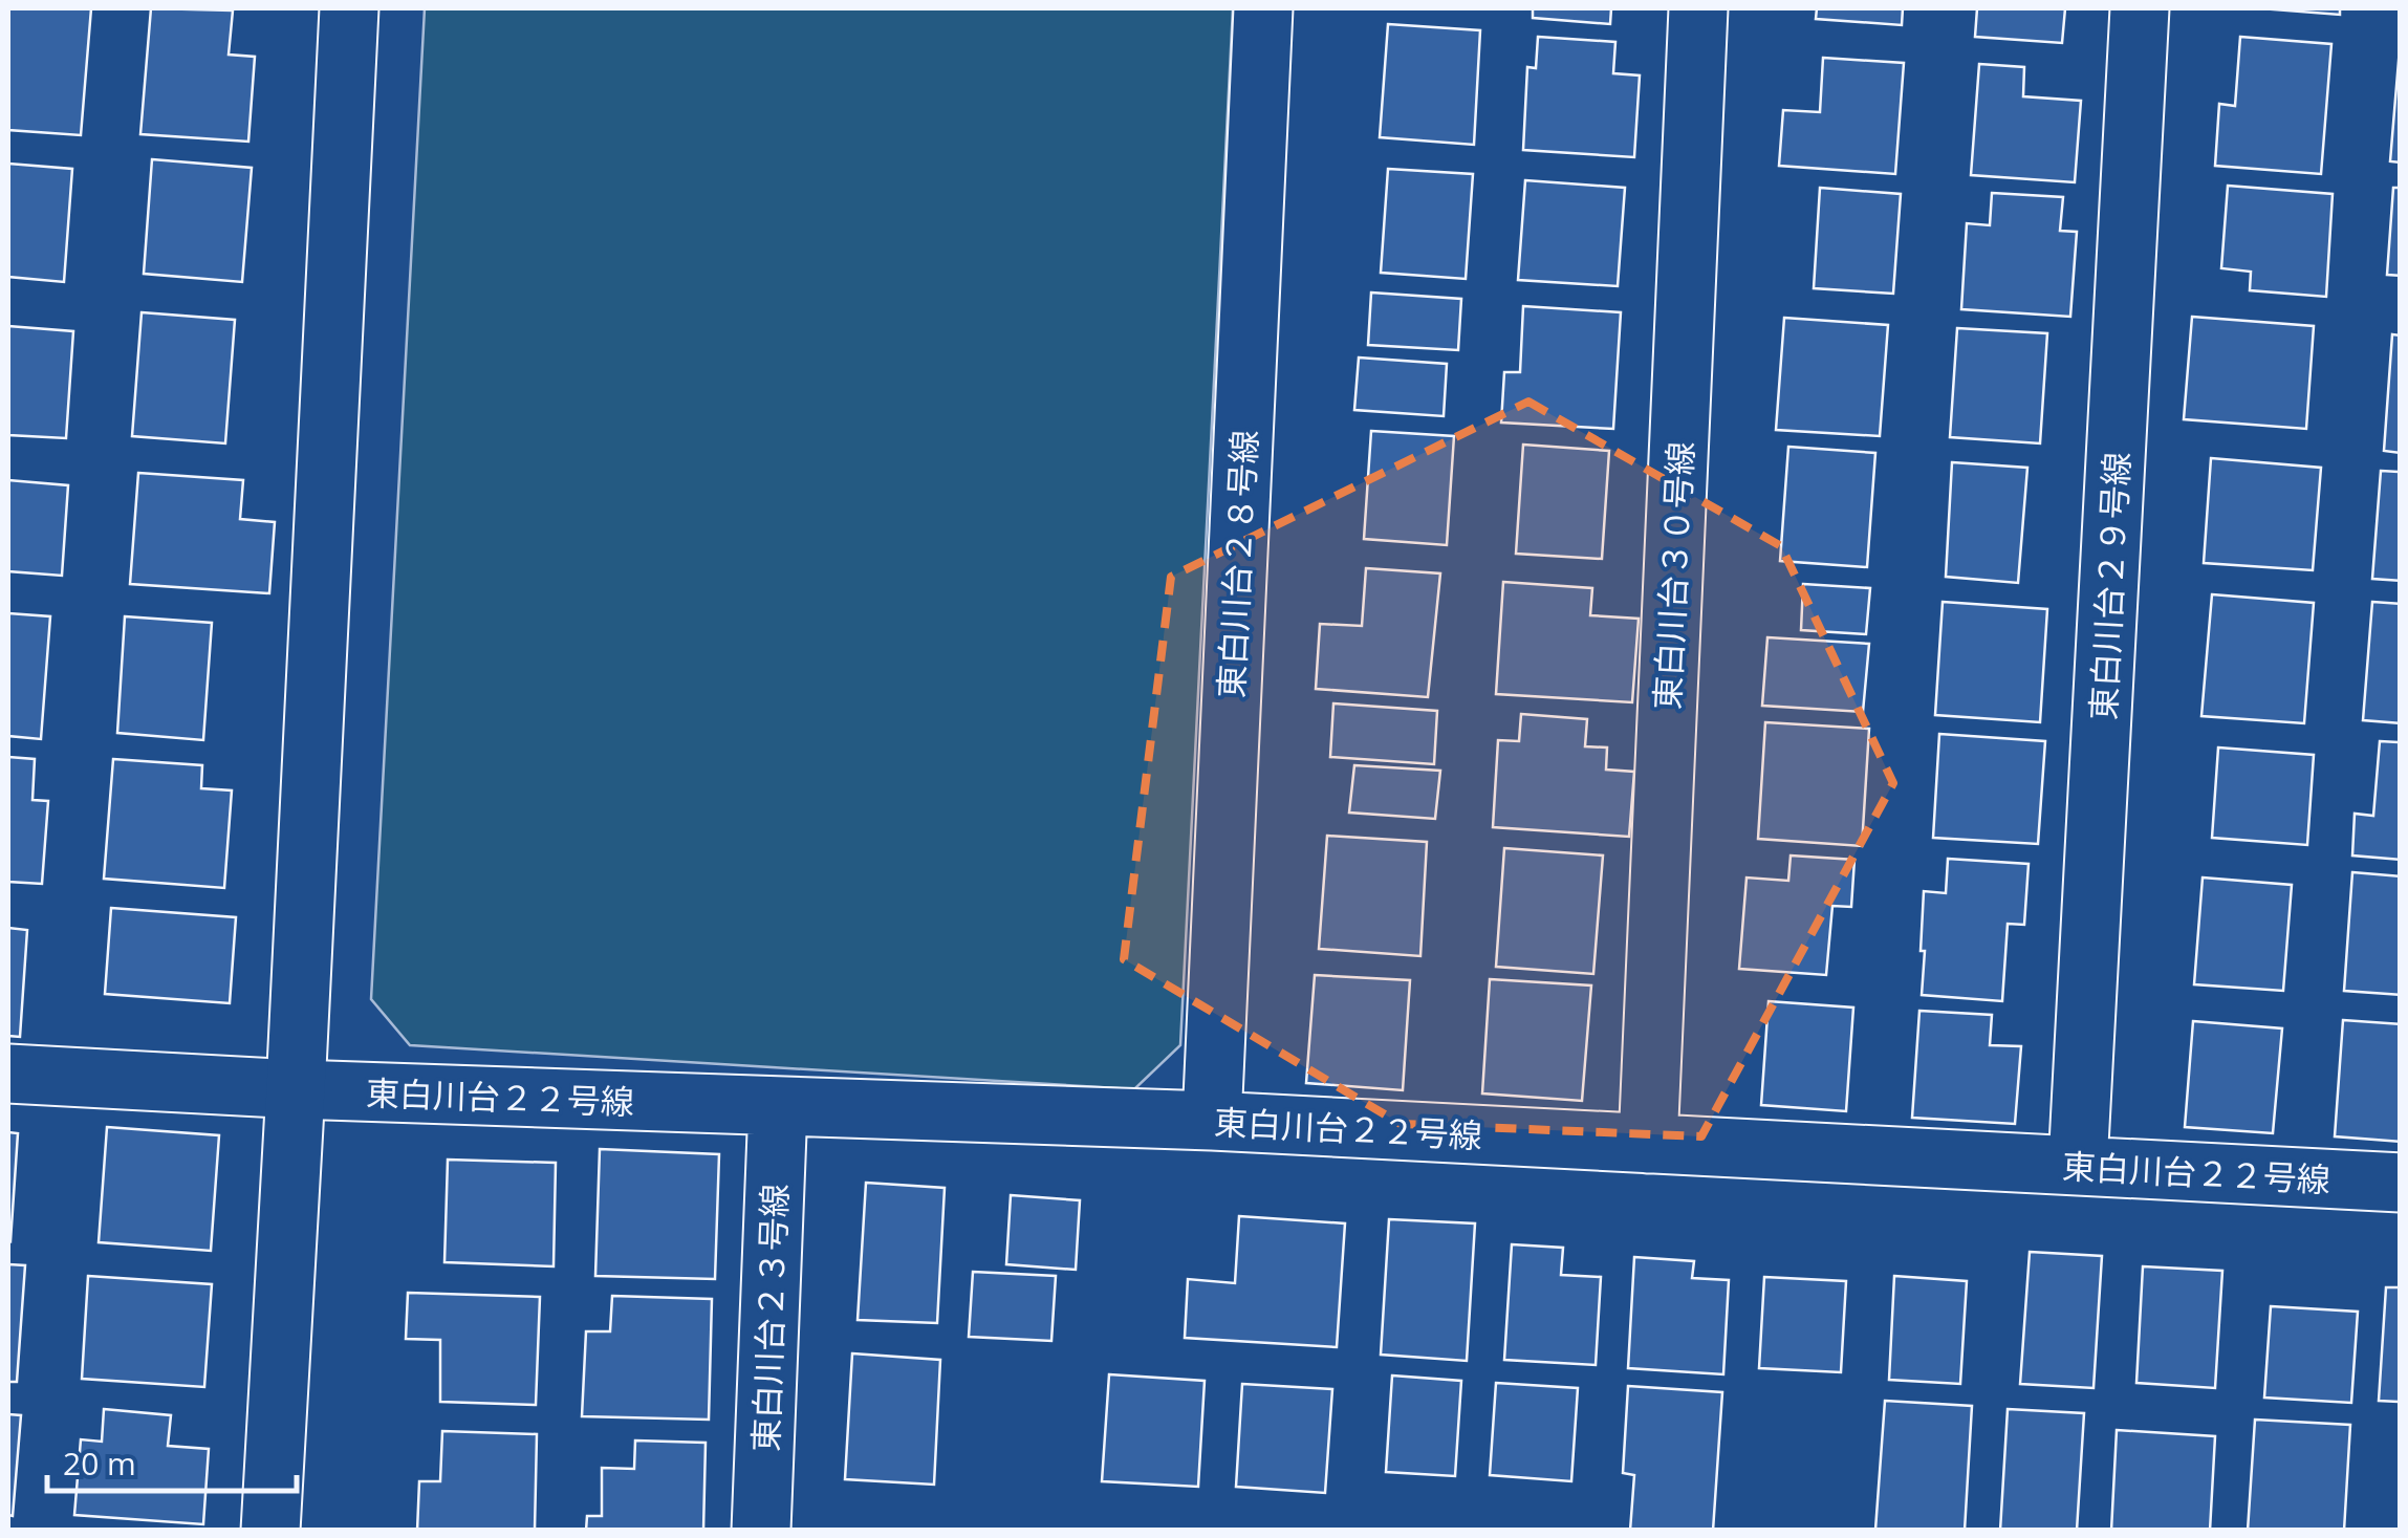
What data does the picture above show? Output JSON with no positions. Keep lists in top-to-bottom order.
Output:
{
  "streets": {
    "street": [
      "東白川台２８号線",
      "東白川台３０号線",
      "東白川台２９号線",
      "東白川台２２号線",
      "東白川台２３号線"
    ]
  },
  "crossings": [
    ["東白川台２８号線", "東白川台２２号線"],
    ["東白川台３０号線", "東白川台２２号線"],
    ["東白川台２９号線", "東白川台２２号線"],
    ["東白川台２２号線", "東白川台２３号線"]
  ],
  "scale_bar": "20 m"
}
